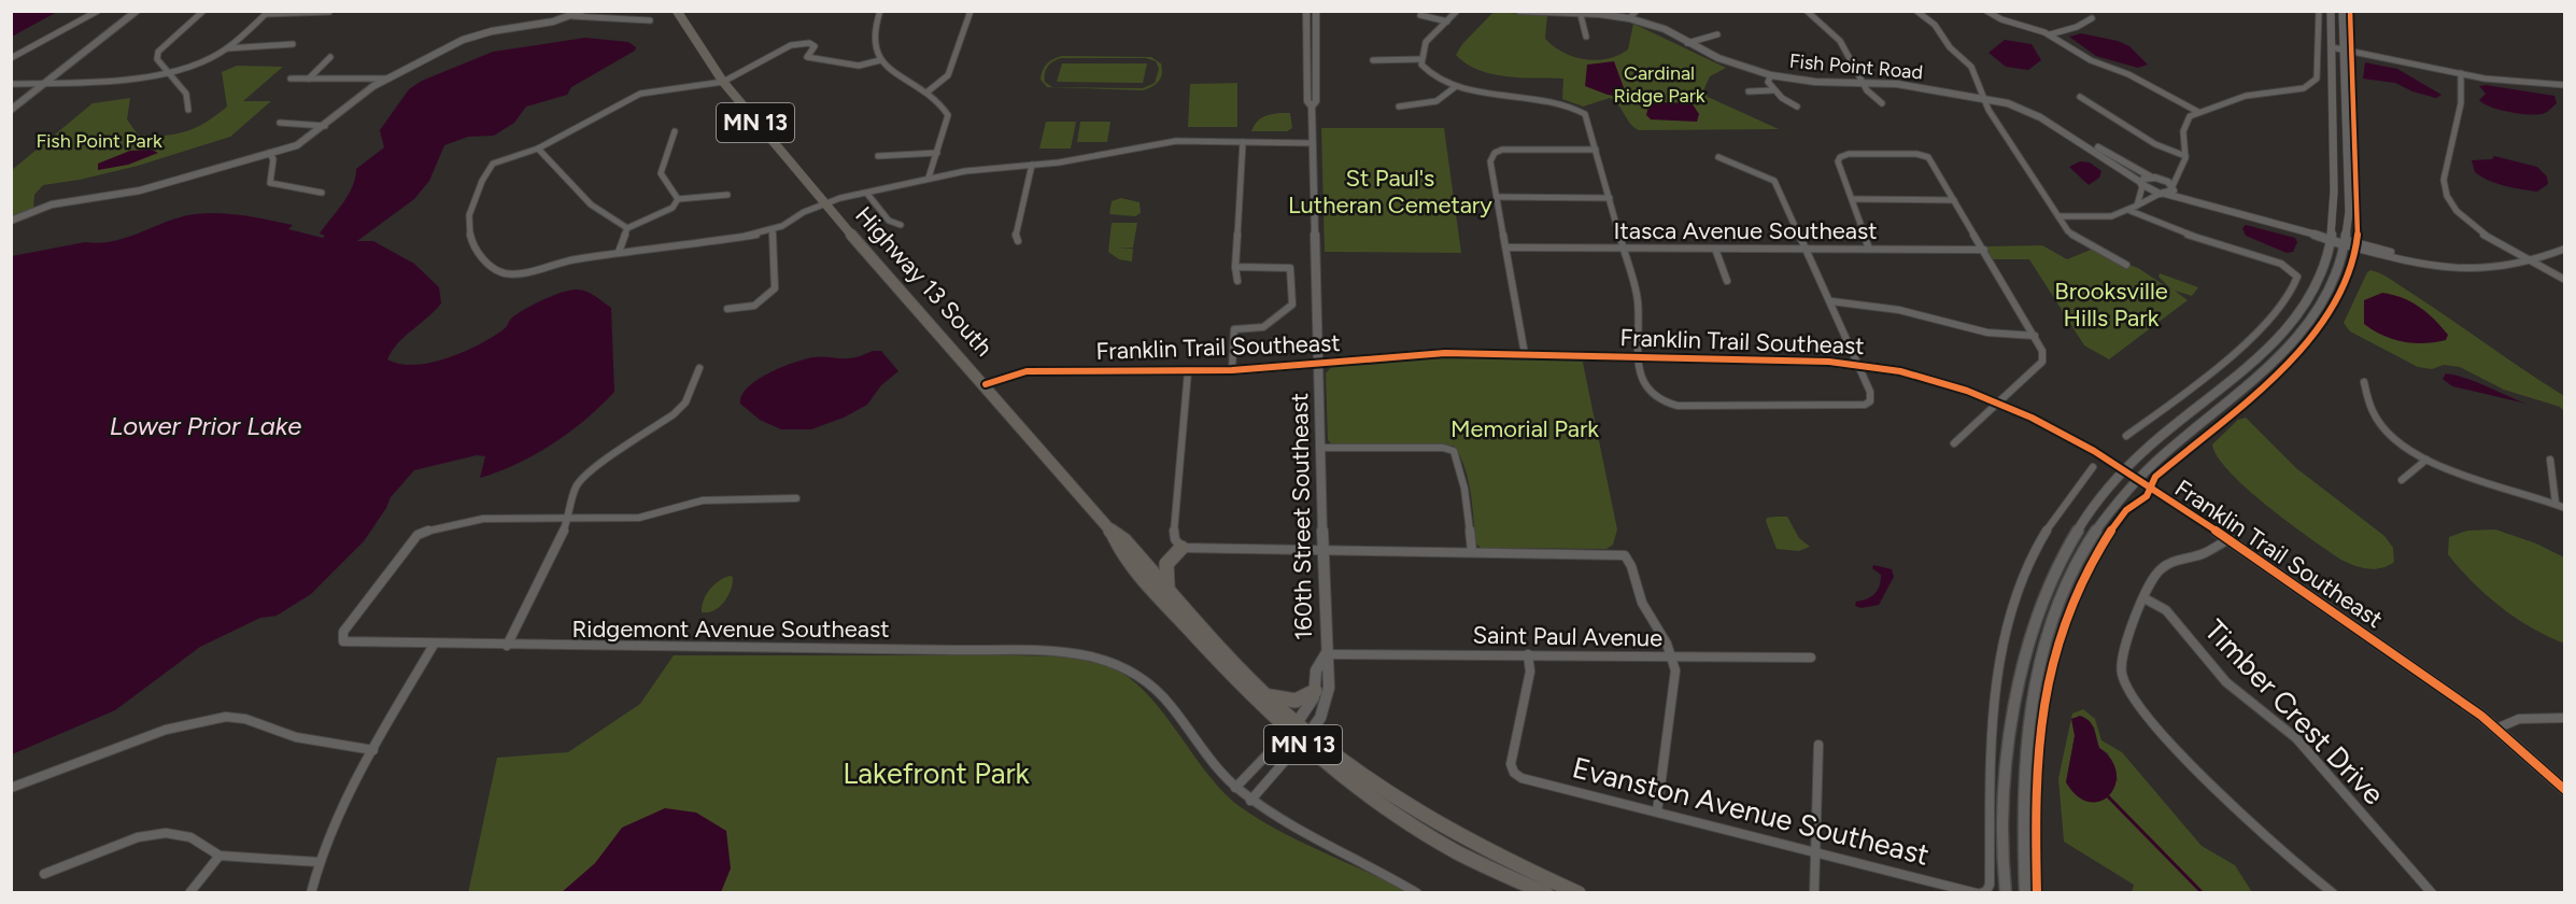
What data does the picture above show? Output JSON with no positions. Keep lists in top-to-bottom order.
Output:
{
  "streets": {
    "main road": ["MN 13", "Highway 13 South"],
    "street": [
      "Fish Point Road",
      "Itasca Avenue Southeast",
      "Franklin Trail Southeast",
      "160th Street Southeast",
      "Ridgemont Avenue Southeast",
      "Saint Paul Avenue",
      "Timber Crest Drive",
      "Evanston Avenue Southeast"
    ]
  },
  "crossings": [
    ["Highway 13 South", "Franklin Trail Southeast"],
    ["Highway 13 South", "160th Street Southeast"],
    ["Franklin Trail Southeast", "160th Street Southeast"],
    ["160th Street Southeast", "Ridgemont Avenue Southeast"],
    ["160th Street Southeast", "Saint Paul Avenue"],
    ["Saint Paul Avenue", "Evanston Avenue Southeast"]
  ],
  "water": ["Lower Prior Lake"],
  "parks": [
    "Cardinal Ridge Park",
    "Fish Point Park",
    "St Paul's Lutheran Cemetary",
    "Brooksville Hills Park",
    "Memorial Park",
    "Lakefront Park"
  ]
}
